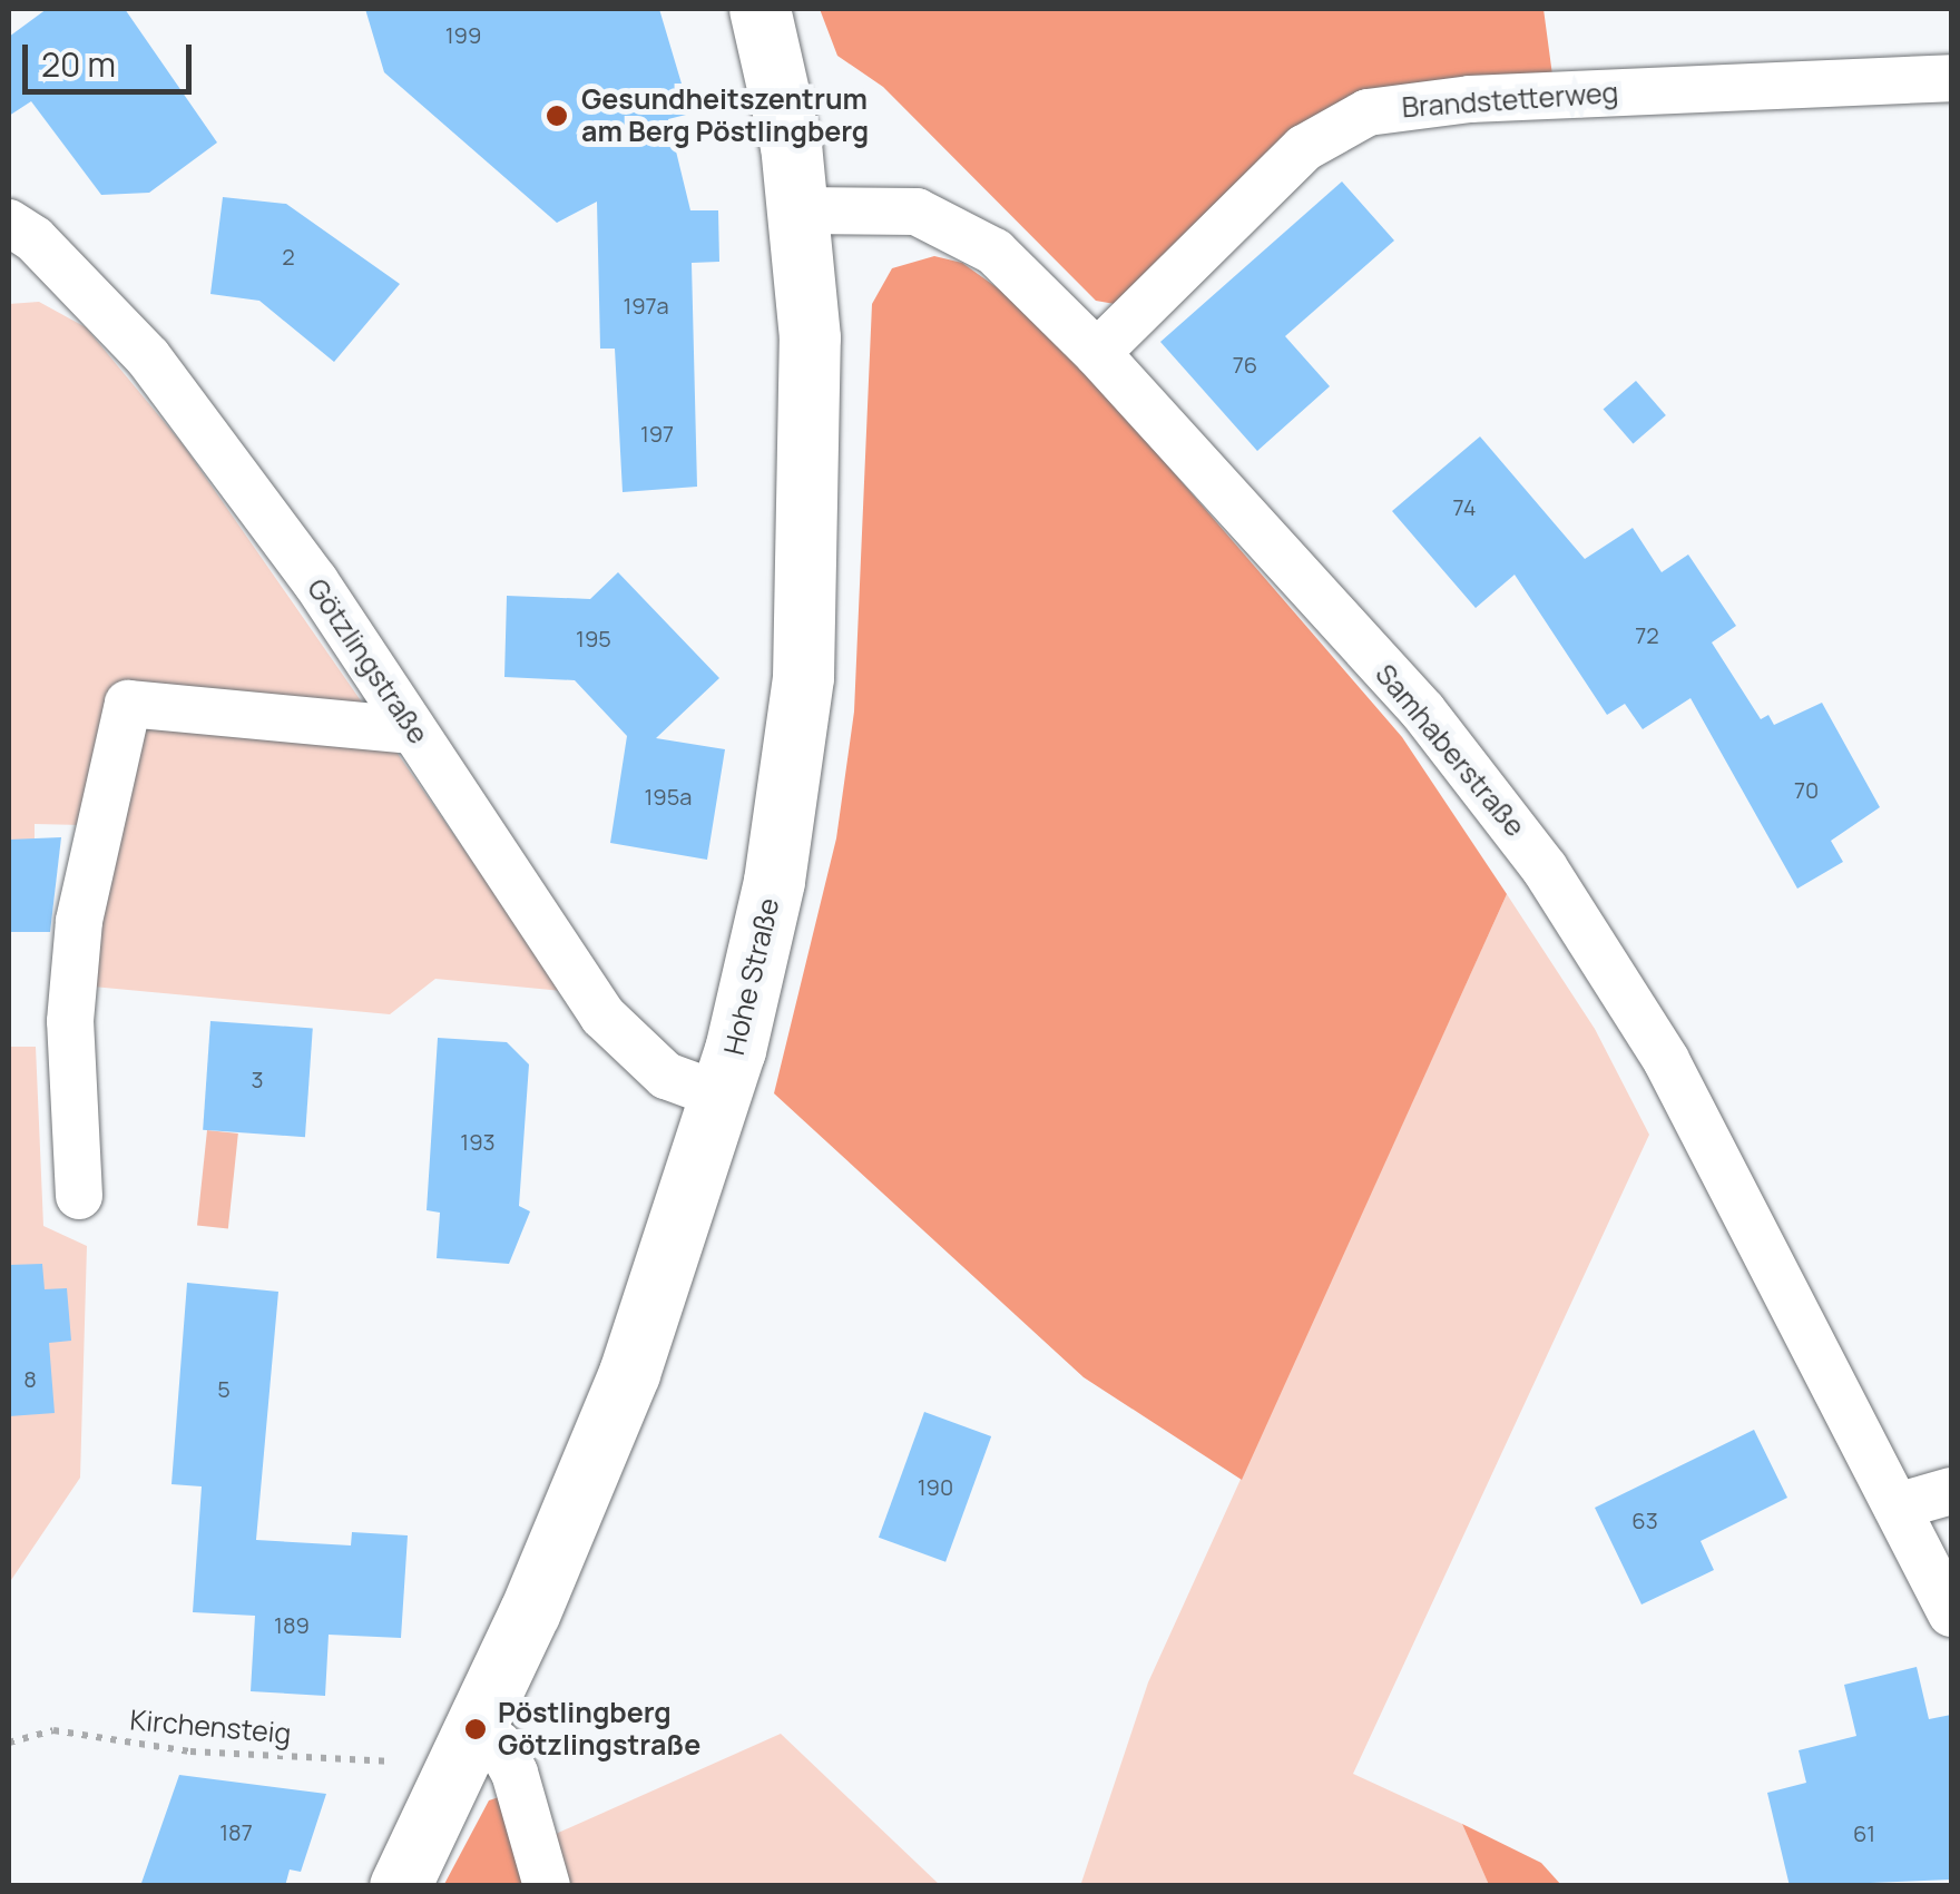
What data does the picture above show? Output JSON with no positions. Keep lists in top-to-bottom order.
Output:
{
  "streets": {
    "main road": ["Hohe Straße"],
    "street": ["Brandstetterweg", "Götzlingstraße", "Samhaberstraße"],
    "path": ["Kirchensteig"]
  },
  "crossings": [
    ["Brandstetterweg", "Samhaberstraße"],
    ["Götzlingstraße", "Hohe Straße"],
    ["Samhaberstraße", "Hohe Straße"]
  ],
  "places": ["Gesundheitszentrum am Berg Pöstlingberg", "Pöstlingberg Götzlingstraße"],
  "house_numbers": [
    "199",
    "2",
    "197a",
    "76",
    "197",
    "74",
    "72",
    "195",
    "70",
    "195a",
    "3",
    "193",
    "8",
    "5",
    "190",
    "63",
    "189",
    "187",
    "61"
  ],
  "scale_bar": "20 m"
}
